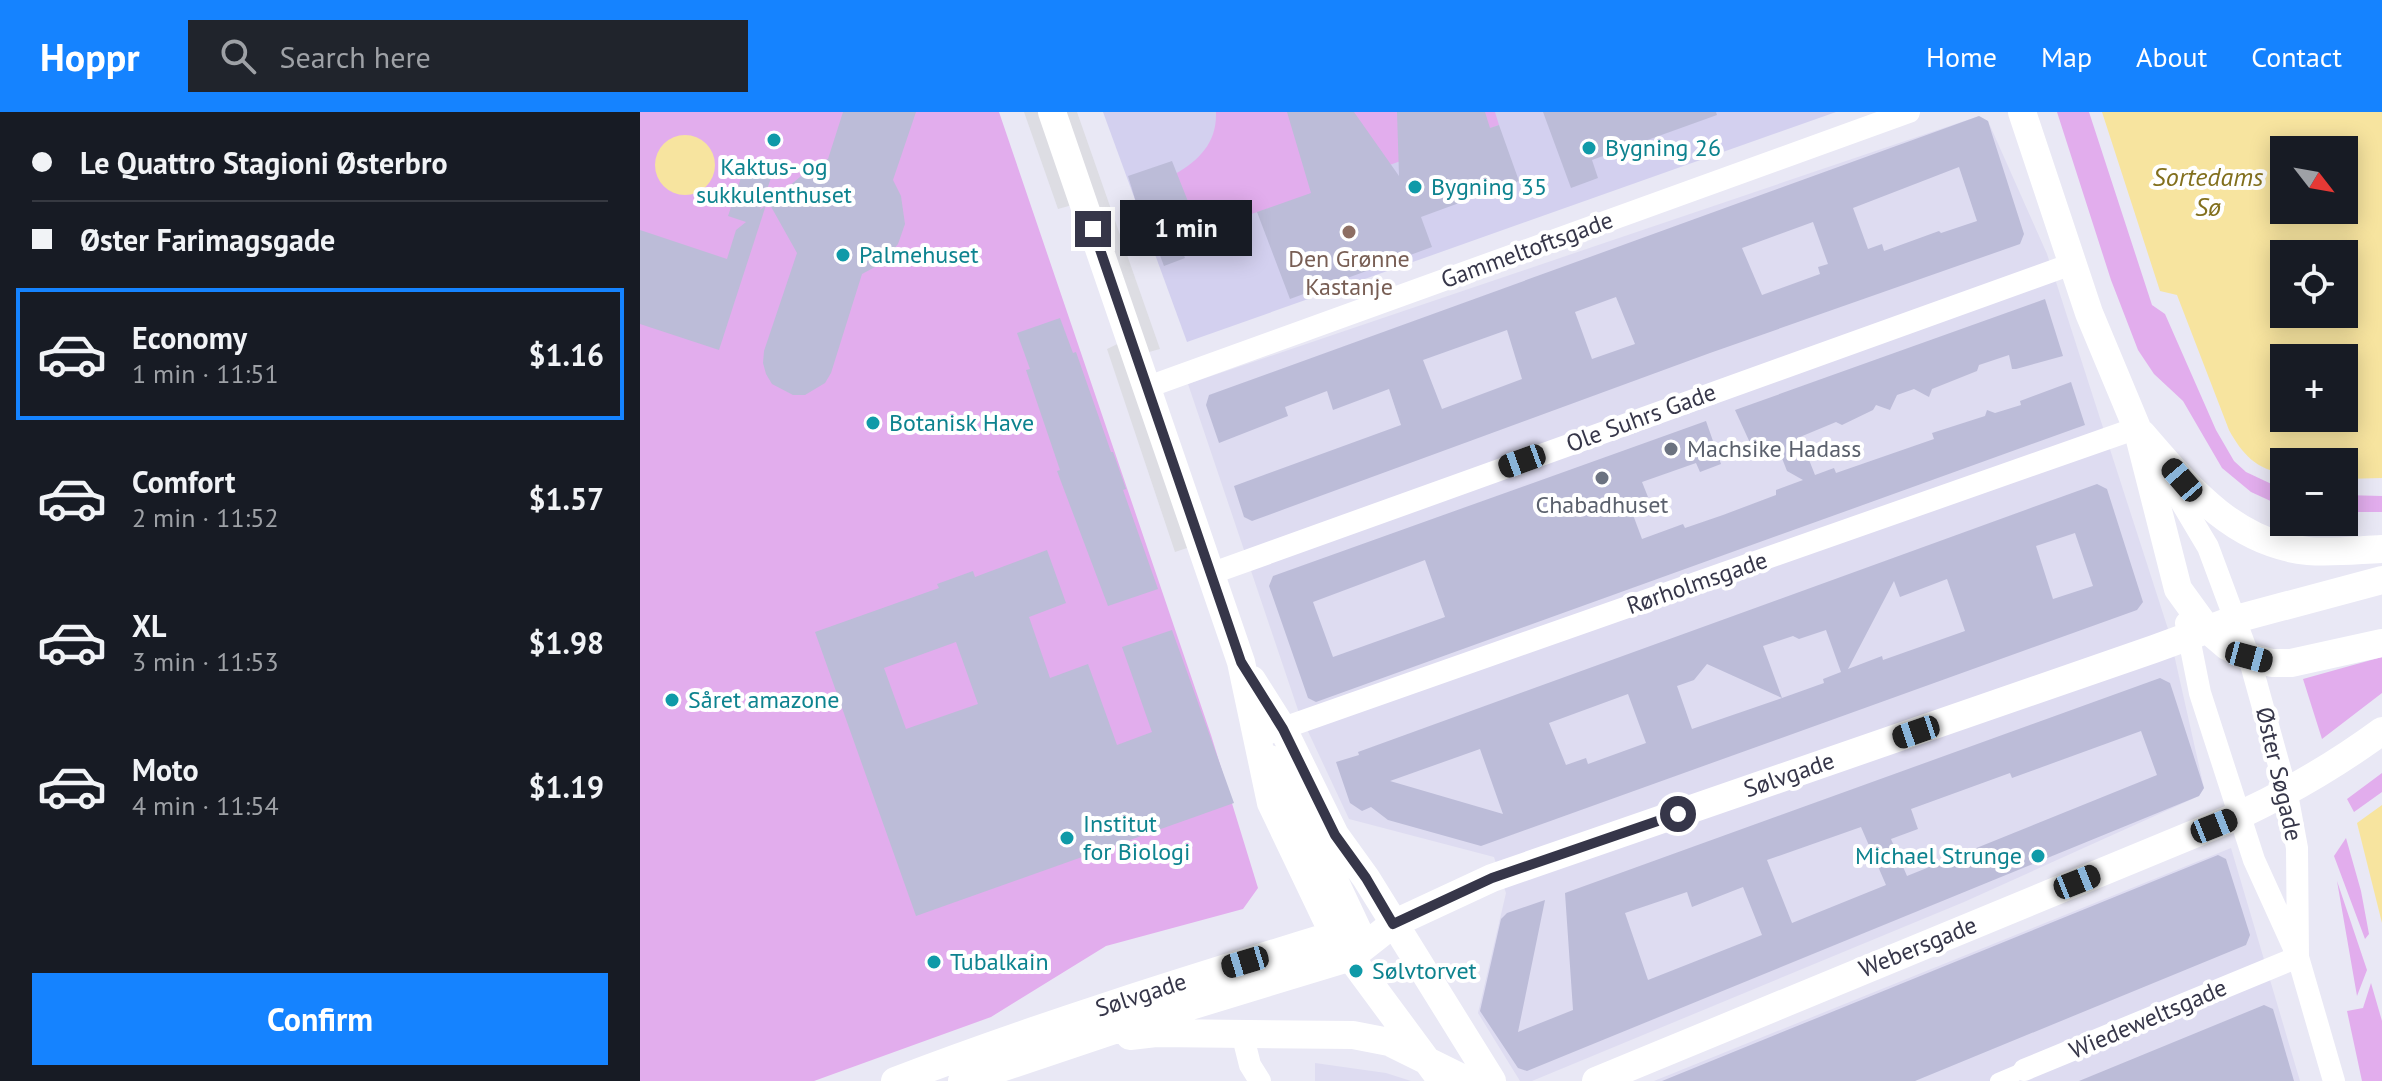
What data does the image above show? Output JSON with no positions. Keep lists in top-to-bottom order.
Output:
{
  "streets": {
    "street": [
      "Gammeltoftsgade",
      "Ole Suhrs Gade",
      "Rørholmsgade",
      "Øster Søgade",
      "Sølvgade",
      "Webersgade",
      "Wiedeweltsgade"
    ]
  },
  "crossings": [
    ["Ole Suhrs Gade", "Øster Søgade"],
    ["Rørholmsgade", "Øster Søgade"],
    ["Øster Søgade", "Sølvgade"],
    ["Øster Søgade", "Webersgade"],
    ["Øster Søgade", "Wiedeweltsgade"]
  ],
  "water": ["Sortedams Sø"],
  "places": [
    "Kaktus- og sukkulenthuset",
    "Bygning 26",
    "Bygning 35",
    "Den Grønne Kastanje",
    "Palmehuset",
    "Botanisk Have",
    "Machsike Hadass",
    "Chabadhuset",
    "Såret amazone",
    "Institut for Biologi",
    "Michael Strunge",
    "Tubalkain",
    "Sølvtorvet"
  ],
  "north": "bottom right",
  "page": {
    "header": "Hoppr",
    "search": "Search here",
    "nav": [
      "Home",
      "Map",
      "About",
      "Contact"
    ],
    "banner": ["Le Quattro Stagioni Østerbro", "Øster Farimagsgade"],
    "map_buttons": ["+", "−"],
    "bubble": "1 min",
    "list": [
      {
        "name": "Economy",
        "note": "1 min · 11:51",
        "value": "$1.16"
      },
      {
        "name": "Comfort",
        "note": "2 min · 11:52",
        "value": "$1.57"
      },
      {
        "name": "XL",
        "note": "3 min · 11:53",
        "value": "$1.98"
      },
      {
        "name": "Moto",
        "note": "4 min · 11:54",
        "value": "$1.19"
      }
    ],
    "buttons": "Confirm"
  }
}
